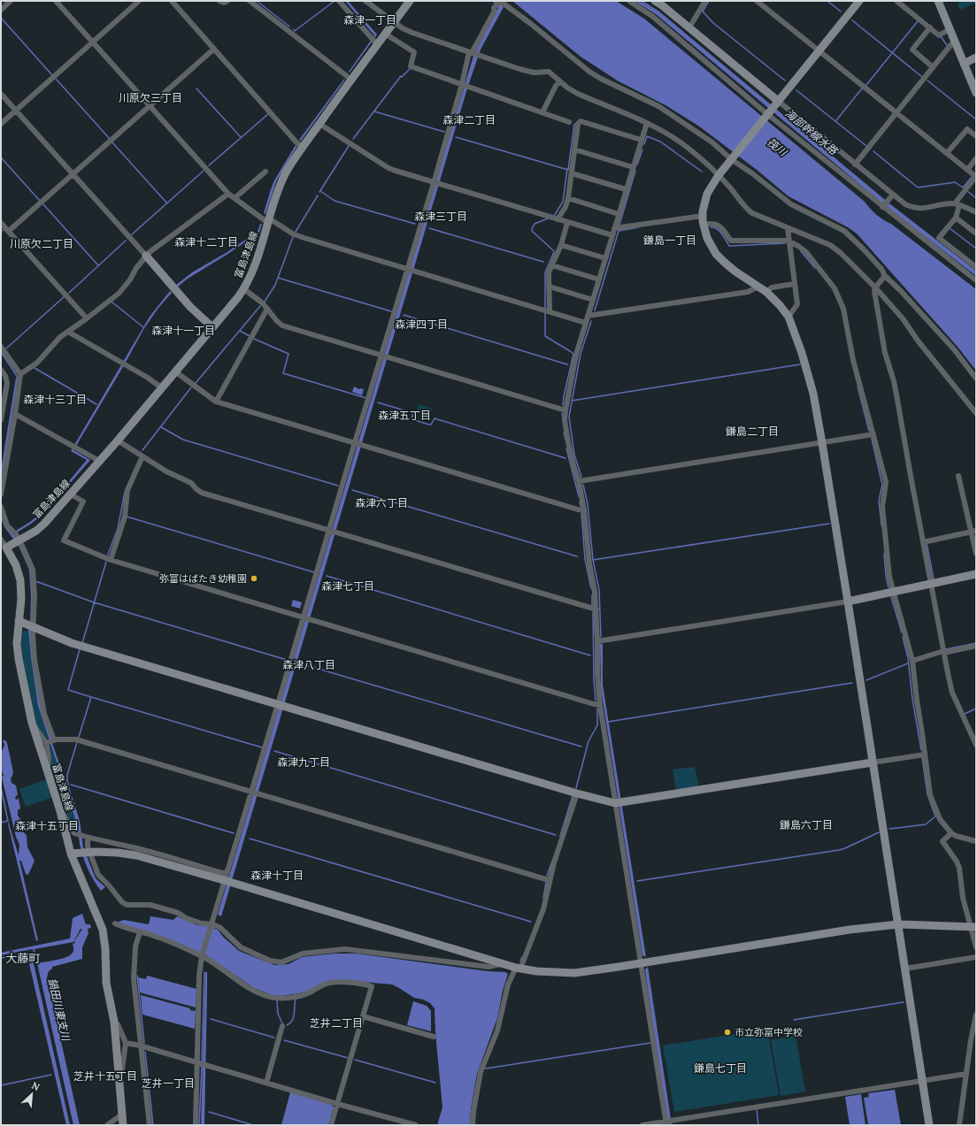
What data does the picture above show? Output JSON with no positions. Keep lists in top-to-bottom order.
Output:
{
  "streets": {
    "street": ["富島津島線"]
  },
  "districts": [
    "森津一丁目",
    "川原欠三丁目",
    "森津二丁目",
    "森津三丁目",
    "鎌島一丁目",
    "森津十二丁目",
    "川原欠二丁目",
    "森津四丁目",
    "森津十一丁目",
    "森津十三丁目",
    "森津五丁目",
    "鎌島二丁目",
    "森津六丁目",
    "森津七丁目",
    "森津八丁目",
    "森津九丁目",
    "鎌島六丁目",
    "森津十五丁目",
    "森津十丁目",
    "大藤町",
    "芝井二丁目",
    "鎌島七丁目",
    "芝井十五丁目",
    "芝井一丁目"
  ],
  "water": ["海部幹線水路", "筏川", "鍋田川東支川"],
  "places": ["弥富はばたき幼稚園", "市立弥冨中学校"],
  "north": "top right"
}
